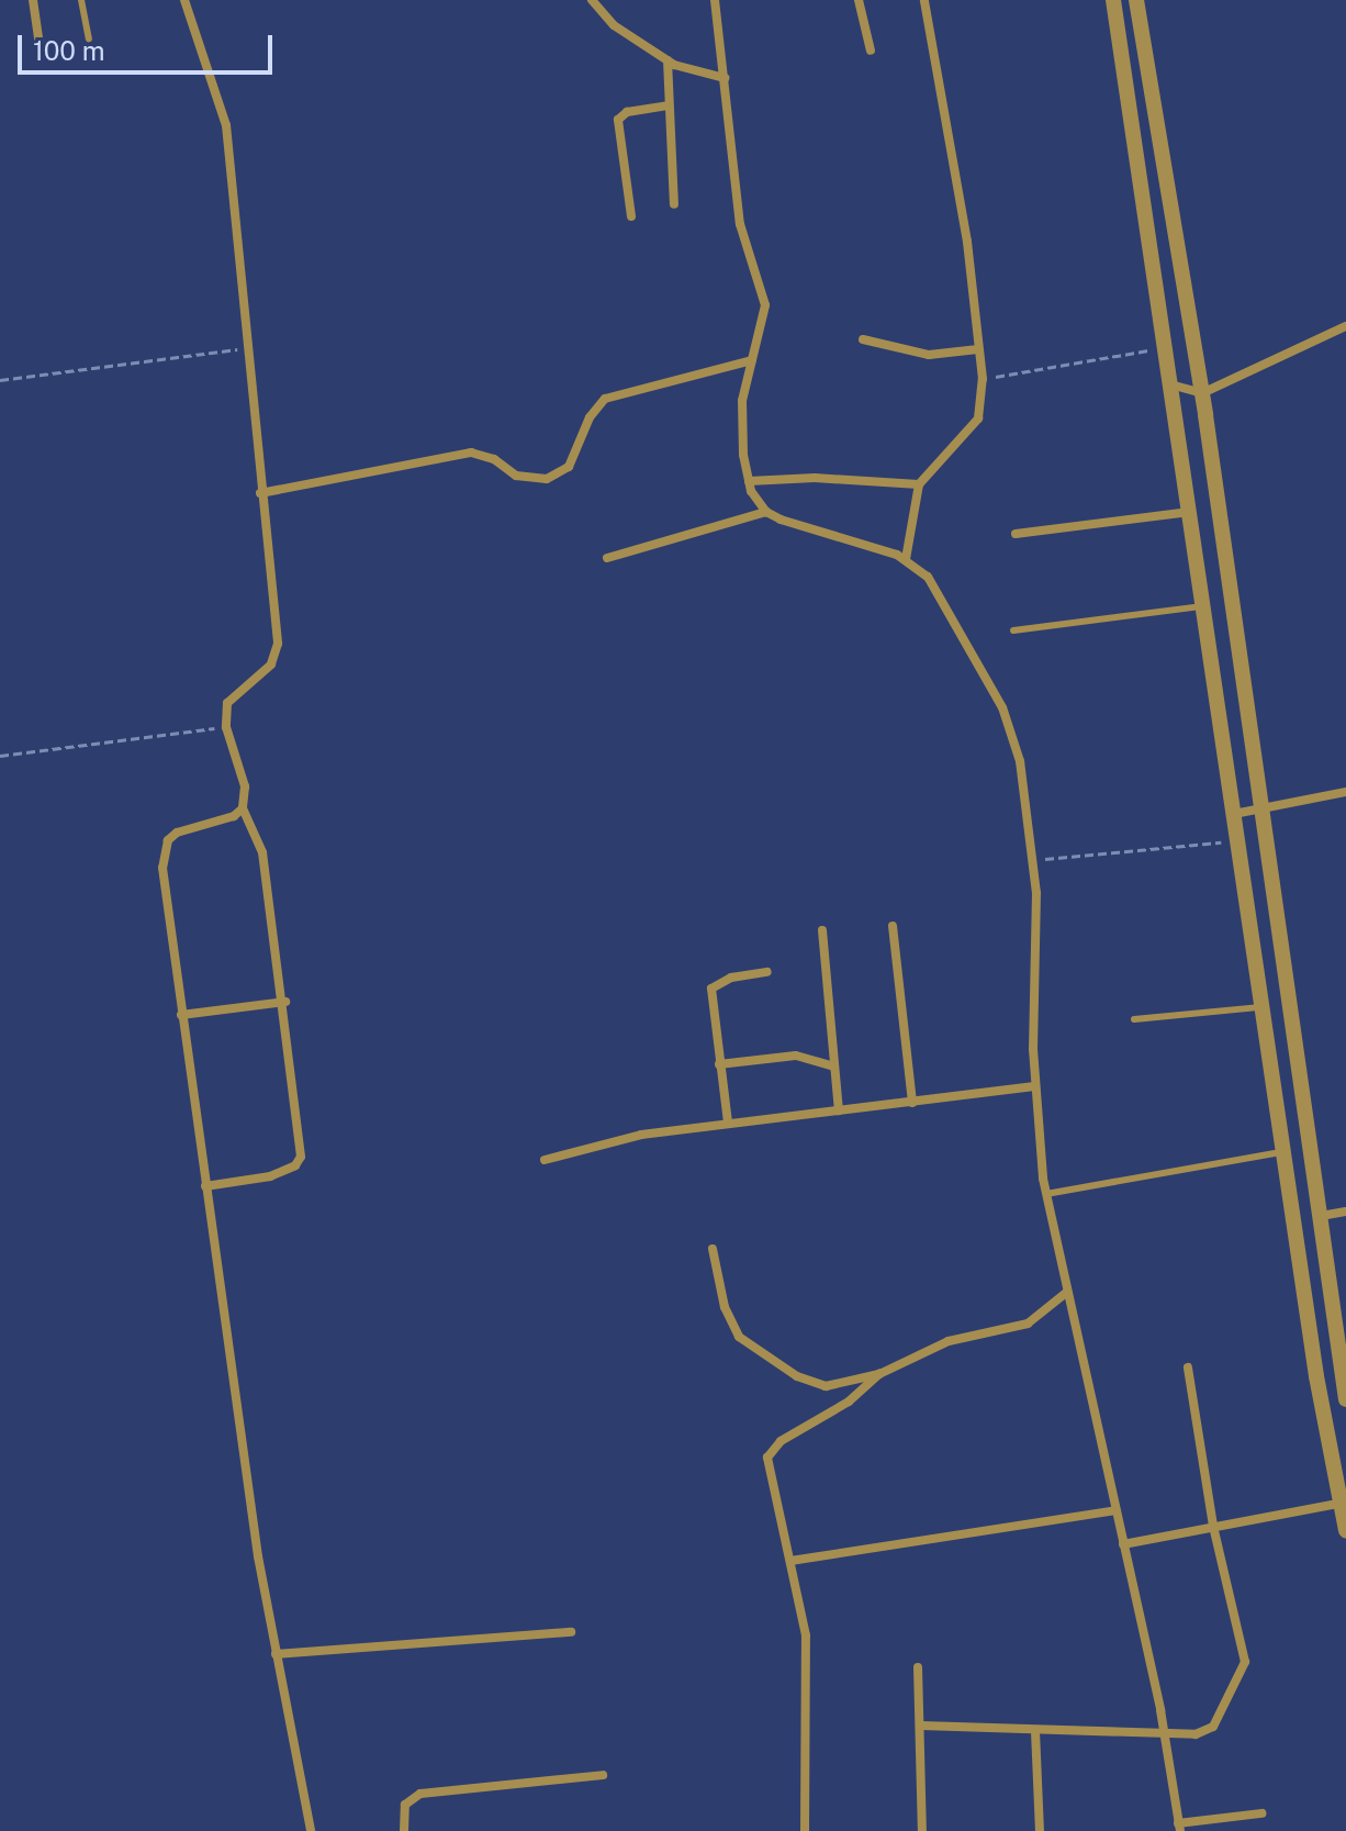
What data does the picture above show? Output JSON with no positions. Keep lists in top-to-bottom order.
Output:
{
  "scale_bar": "100 m"
}
